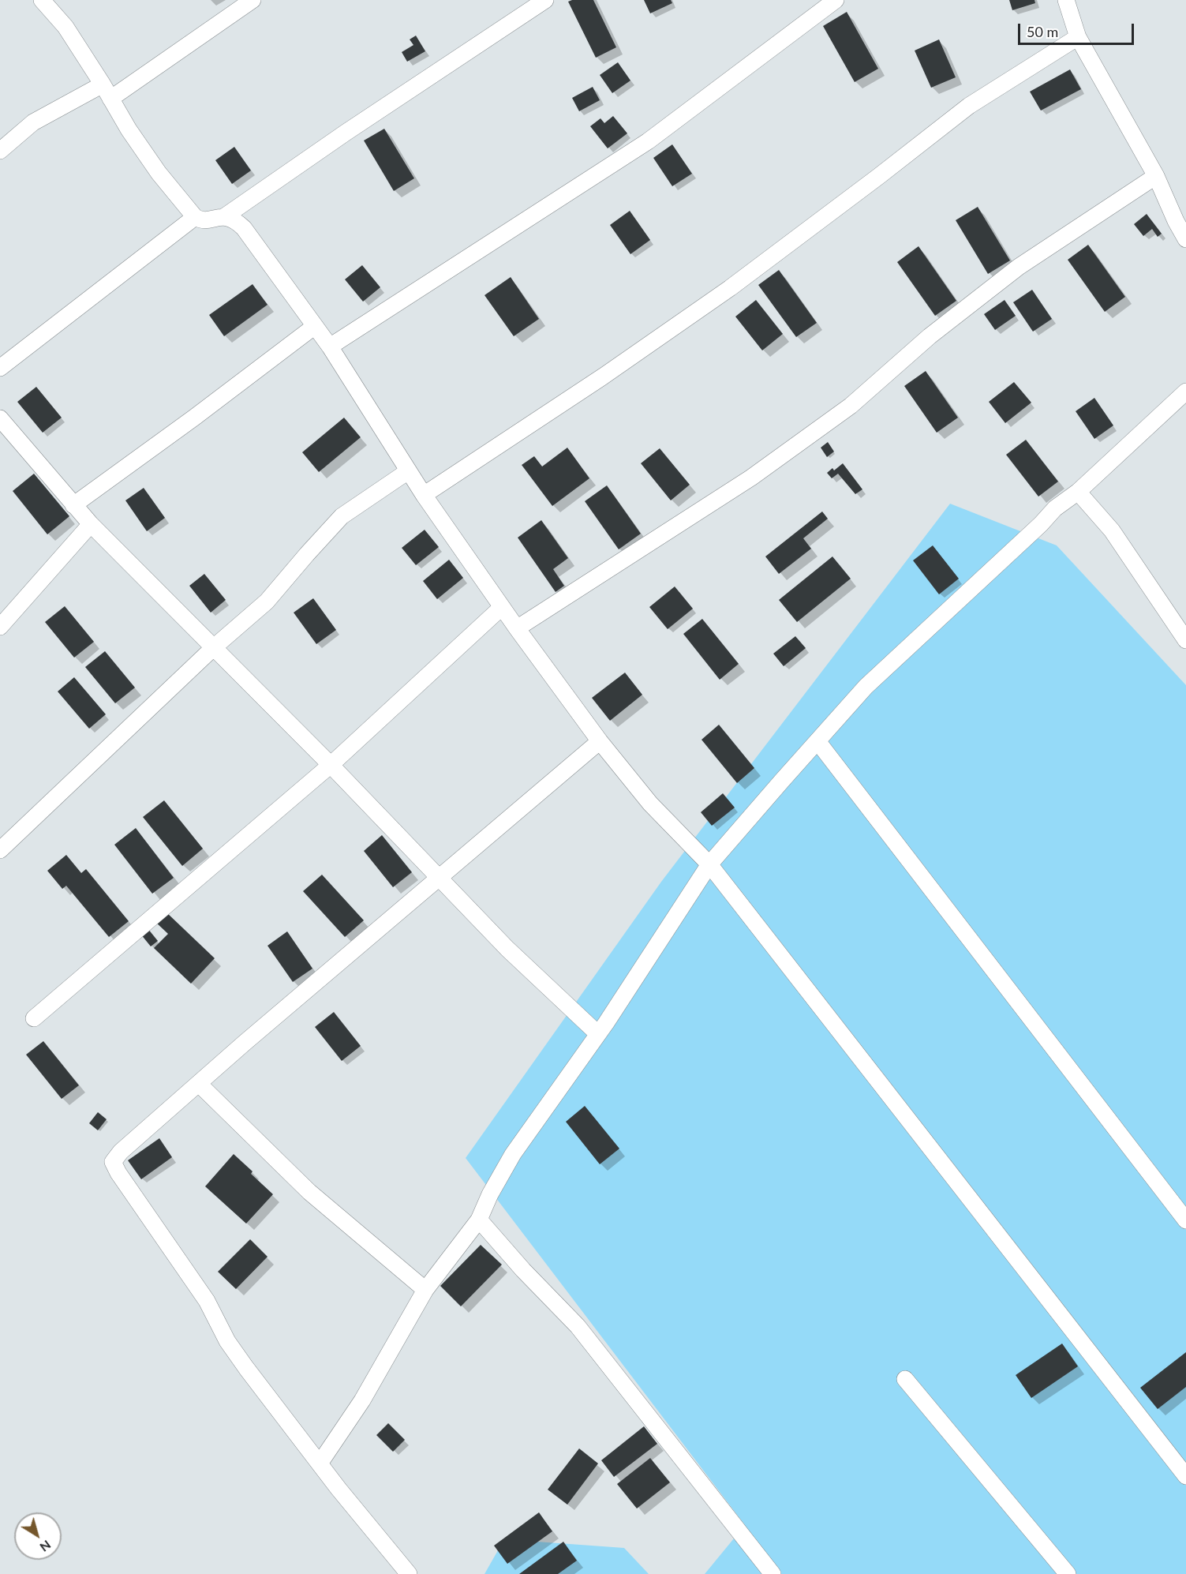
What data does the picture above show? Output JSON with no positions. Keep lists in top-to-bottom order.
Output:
{
  "scale_bar": "50 m",
  "north": "bottom right"
}
